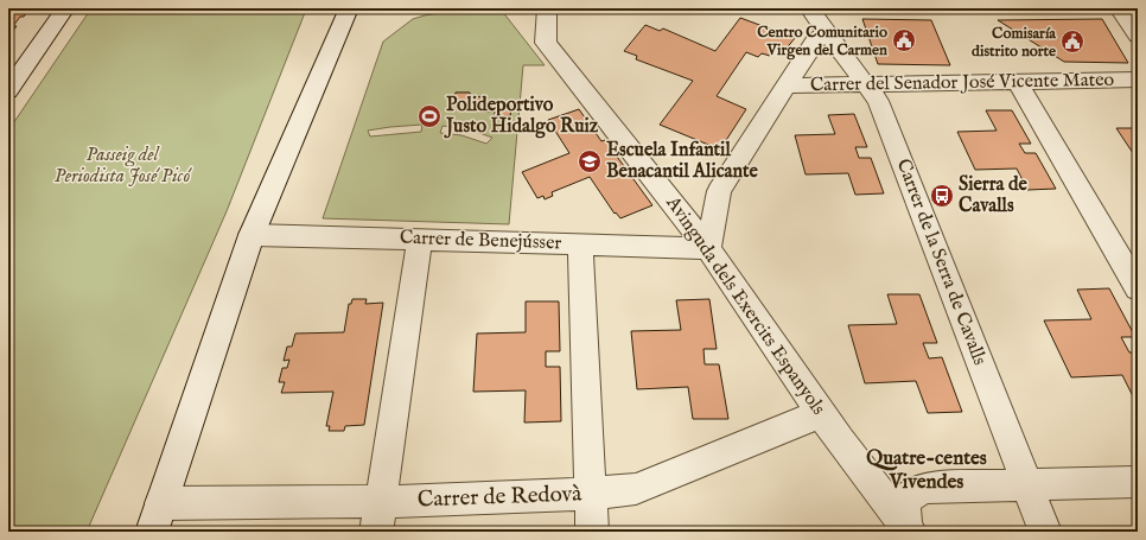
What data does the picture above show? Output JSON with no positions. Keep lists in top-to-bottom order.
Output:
{
  "streets": {
    "street": [
      "Carrer del Senador José Vicente Mateo",
      "Carrer de Benejússer",
      "Carrer de la Serra de Cavalls",
      "Avinguda dels Exercits Espanyols",
      "Carrer de Redovà"
    ]
  },
  "crossings": [
    ["Carrer del Senador José Vicente Mateo", "Carrer de la Serra de Cavalls"],
    ["Carrer de Benejússer", "Avinguda dels Exercits Espanyols"],
    ["Avinguda dels Exercits Espanyols", "Carrer de Redovà"]
  ],
  "districts": ["Quatre-centes Vivendes"],
  "parks": ["Passeig del Periodista José Picó"],
  "places": {
    "public building": ["Centro Comunitario Virgen del Carmen", "Comisaría distrito norte"],
    "sports": ["Polideportivo Justo Hidalgo Ruiz"],
    "school or university": ["Escuela Infantil Benacantil Alicante"],
    "bus stop": ["Sierra de Cavalls"]
  }
}
